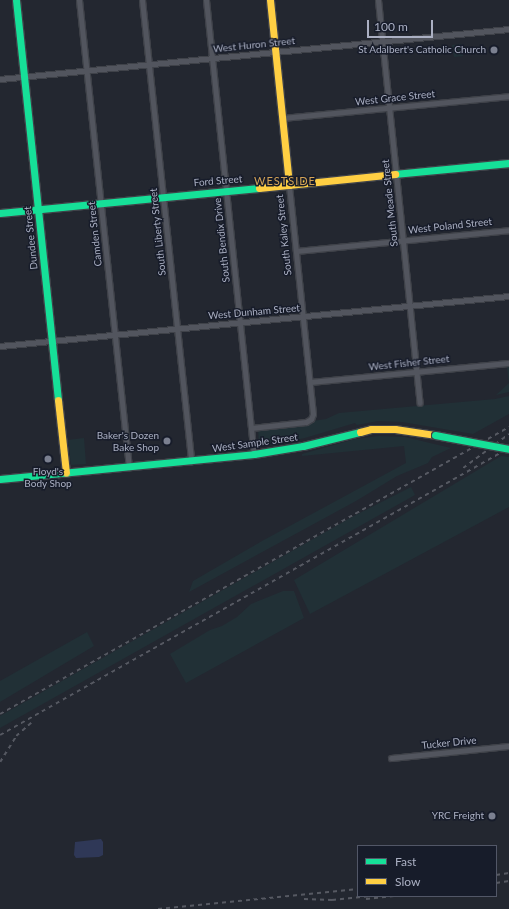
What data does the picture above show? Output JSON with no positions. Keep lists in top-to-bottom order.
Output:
{
  "streets": {
    "street": [
      "West Huron Street",
      "West Grace Street",
      "Ford Street",
      "South Meade Street",
      "West Poland Street",
      "South Liberty Street",
      "Camden Street",
      "South Kaley Street",
      "Dundee Street",
      "South Bendix Drive",
      "West Dunham Street",
      "West Fisher Street",
      "West Sample Street",
      "Tucker Drive"
    ]
  },
  "crossings": [
    ["West Huron Street", "South Meade Street"],
    ["West Huron Street", "South Liberty Street"],
    ["West Huron Street", "Camden Street"],
    ["West Huron Street", "South Kaley Street"],
    ["West Huron Street", "Dundee Street"],
    ["West Huron Street", "South Bendix Drive"],
    ["West Grace Street", "South Meade Street"],
    ["West Grace Street", "South Kaley Street"],
    ["Ford Street", "South Meade Street"],
    ["Ford Street", "South Liberty Street"],
    ["Ford Street", "Camden Street"],
    ["Ford Street", "South Kaley Street"],
    ["Ford Street", "Dundee Street"],
    ["Ford Street", "South Bendix Drive"],
    ["South Meade Street", "West Poland Street"],
    ["South Meade Street", "West Dunham Street"],
    ["South Meade Street", "West Fisher Street"],
    ["West Poland Street", "South Kaley Street"],
    ["South Liberty Street", "West Dunham Street"],
    ["South Liberty Street", "West Sample Street"],
    ["Camden Street", "West Dunham Street"],
    ["Camden Street", "West Sample Street"],
    ["South Kaley Street", "South Bendix Drive"],
    ["South Kaley Street", "West Dunham Street"],
    ["South Kaley Street", "West Fisher Street"],
    ["Dundee Street", "West Dunham Street"],
    ["Dundee Street", "West Sample Street"],
    ["South Bendix Drive", "West Dunham Street"],
    ["South Bendix Drive", "West Sample Street"]
  ],
  "districts": ["WESTSIDE"],
  "places": [
    "St Adalbert's Catholic Church",
    "Baker's Dozen Bake Shop",
    "Floyd's Body Shop",
    "YRC Freight"
  ],
  "legend": ["Fast", "Slow"],
  "scale_bar": "100 m"
}
